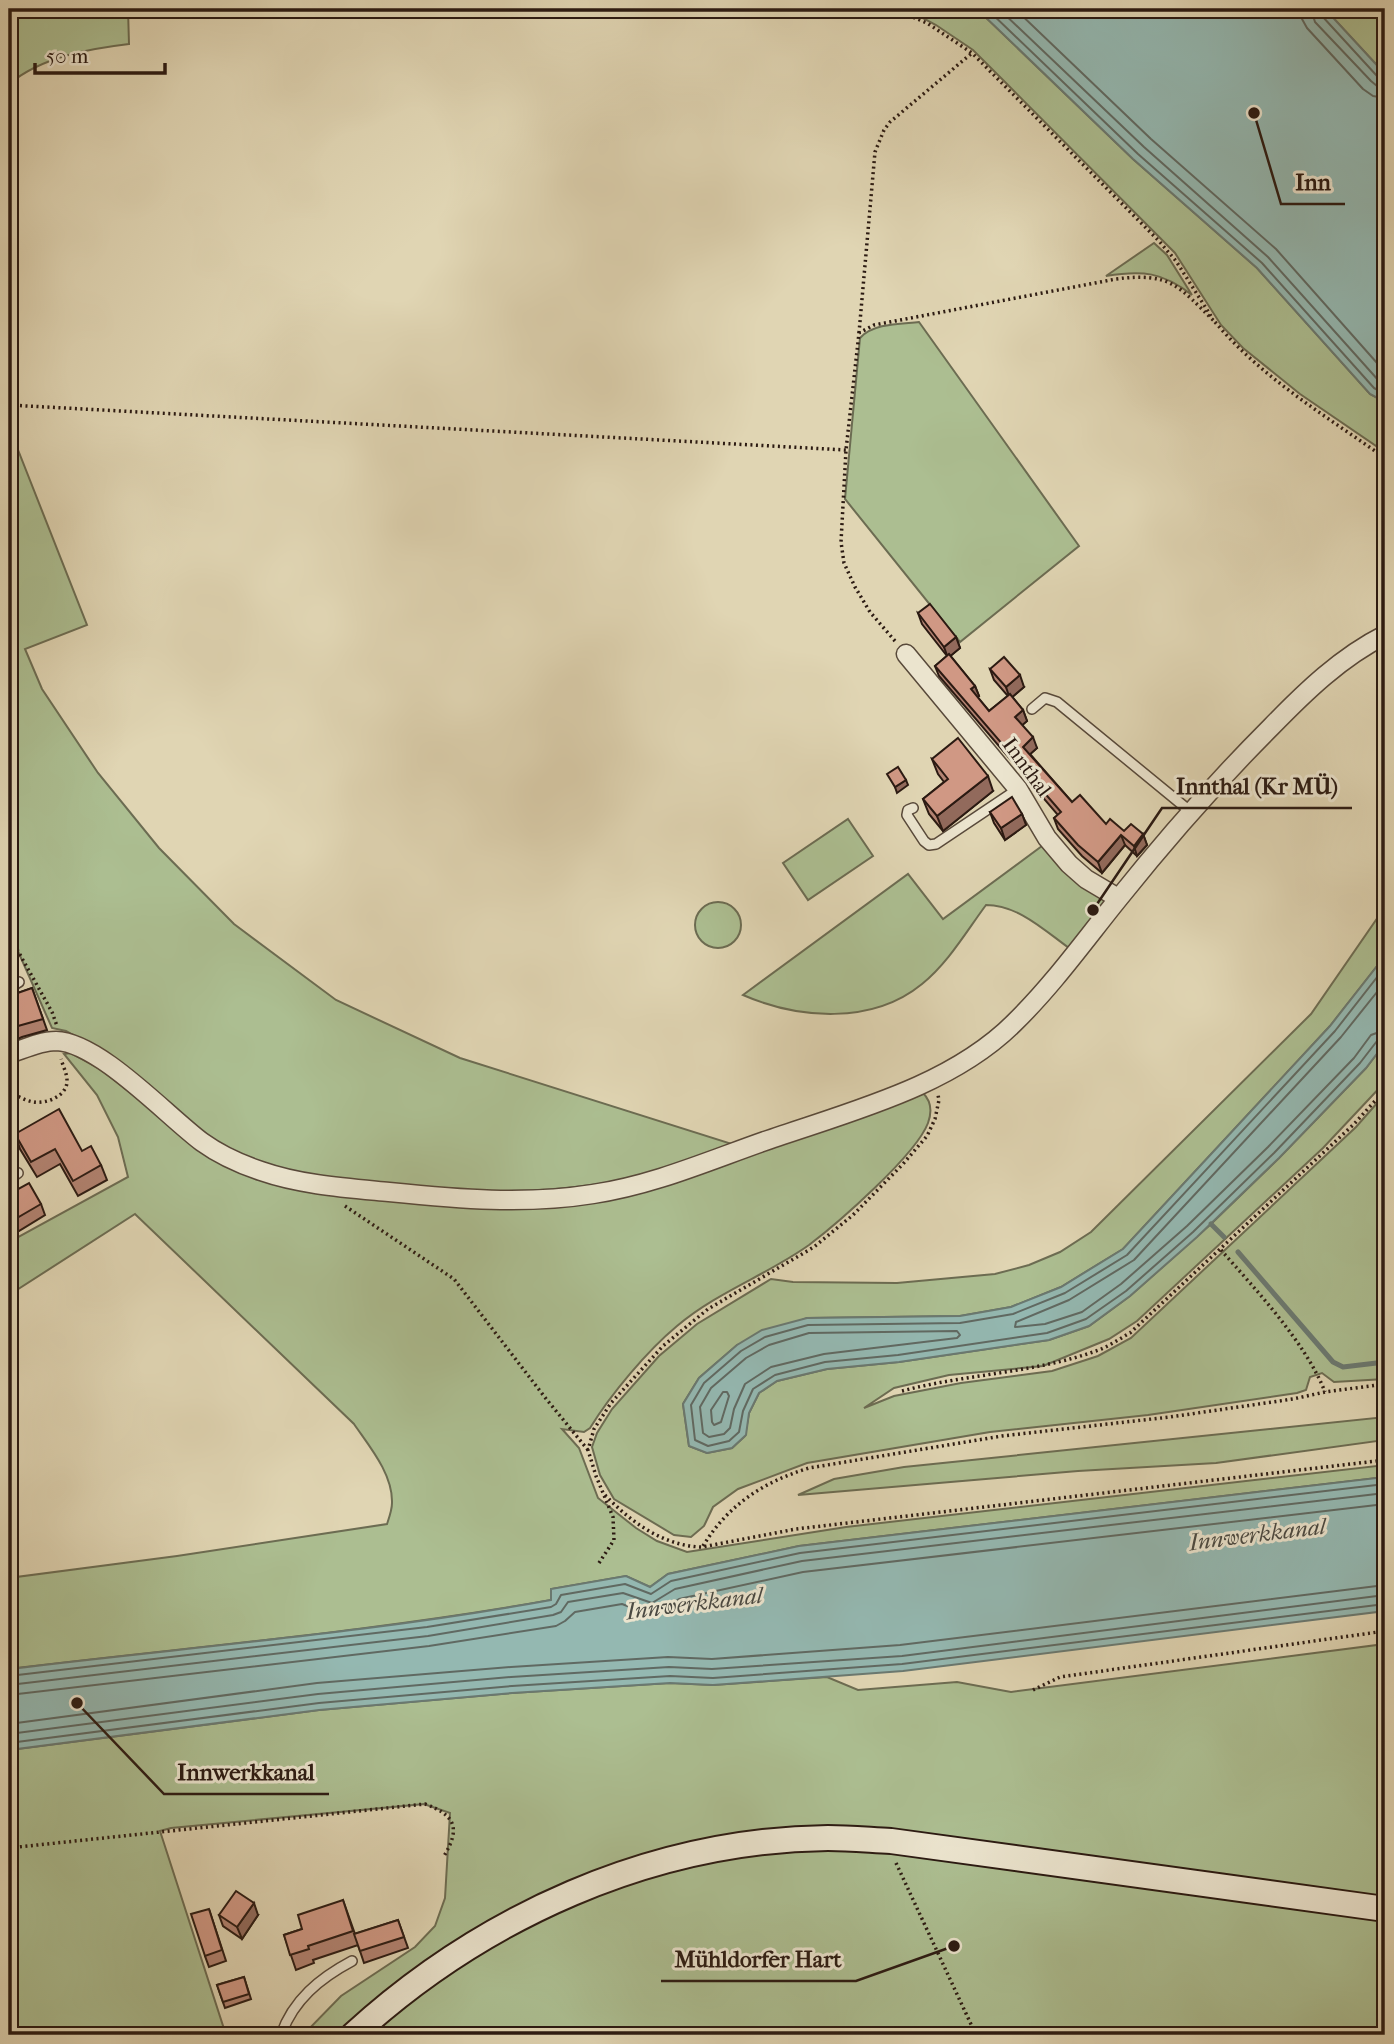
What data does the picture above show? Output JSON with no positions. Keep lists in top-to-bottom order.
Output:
{
  "streets": {
    "street": ["Innthal"]
  },
  "water": ["Innwerkkanal"],
  "places": [
    "Inn",
    "Innthal (Kr MÜ)",
    "Innwerkkanal",
    "Mühldorfer Hart"
  ],
  "scale_bar": "50 m"
}
